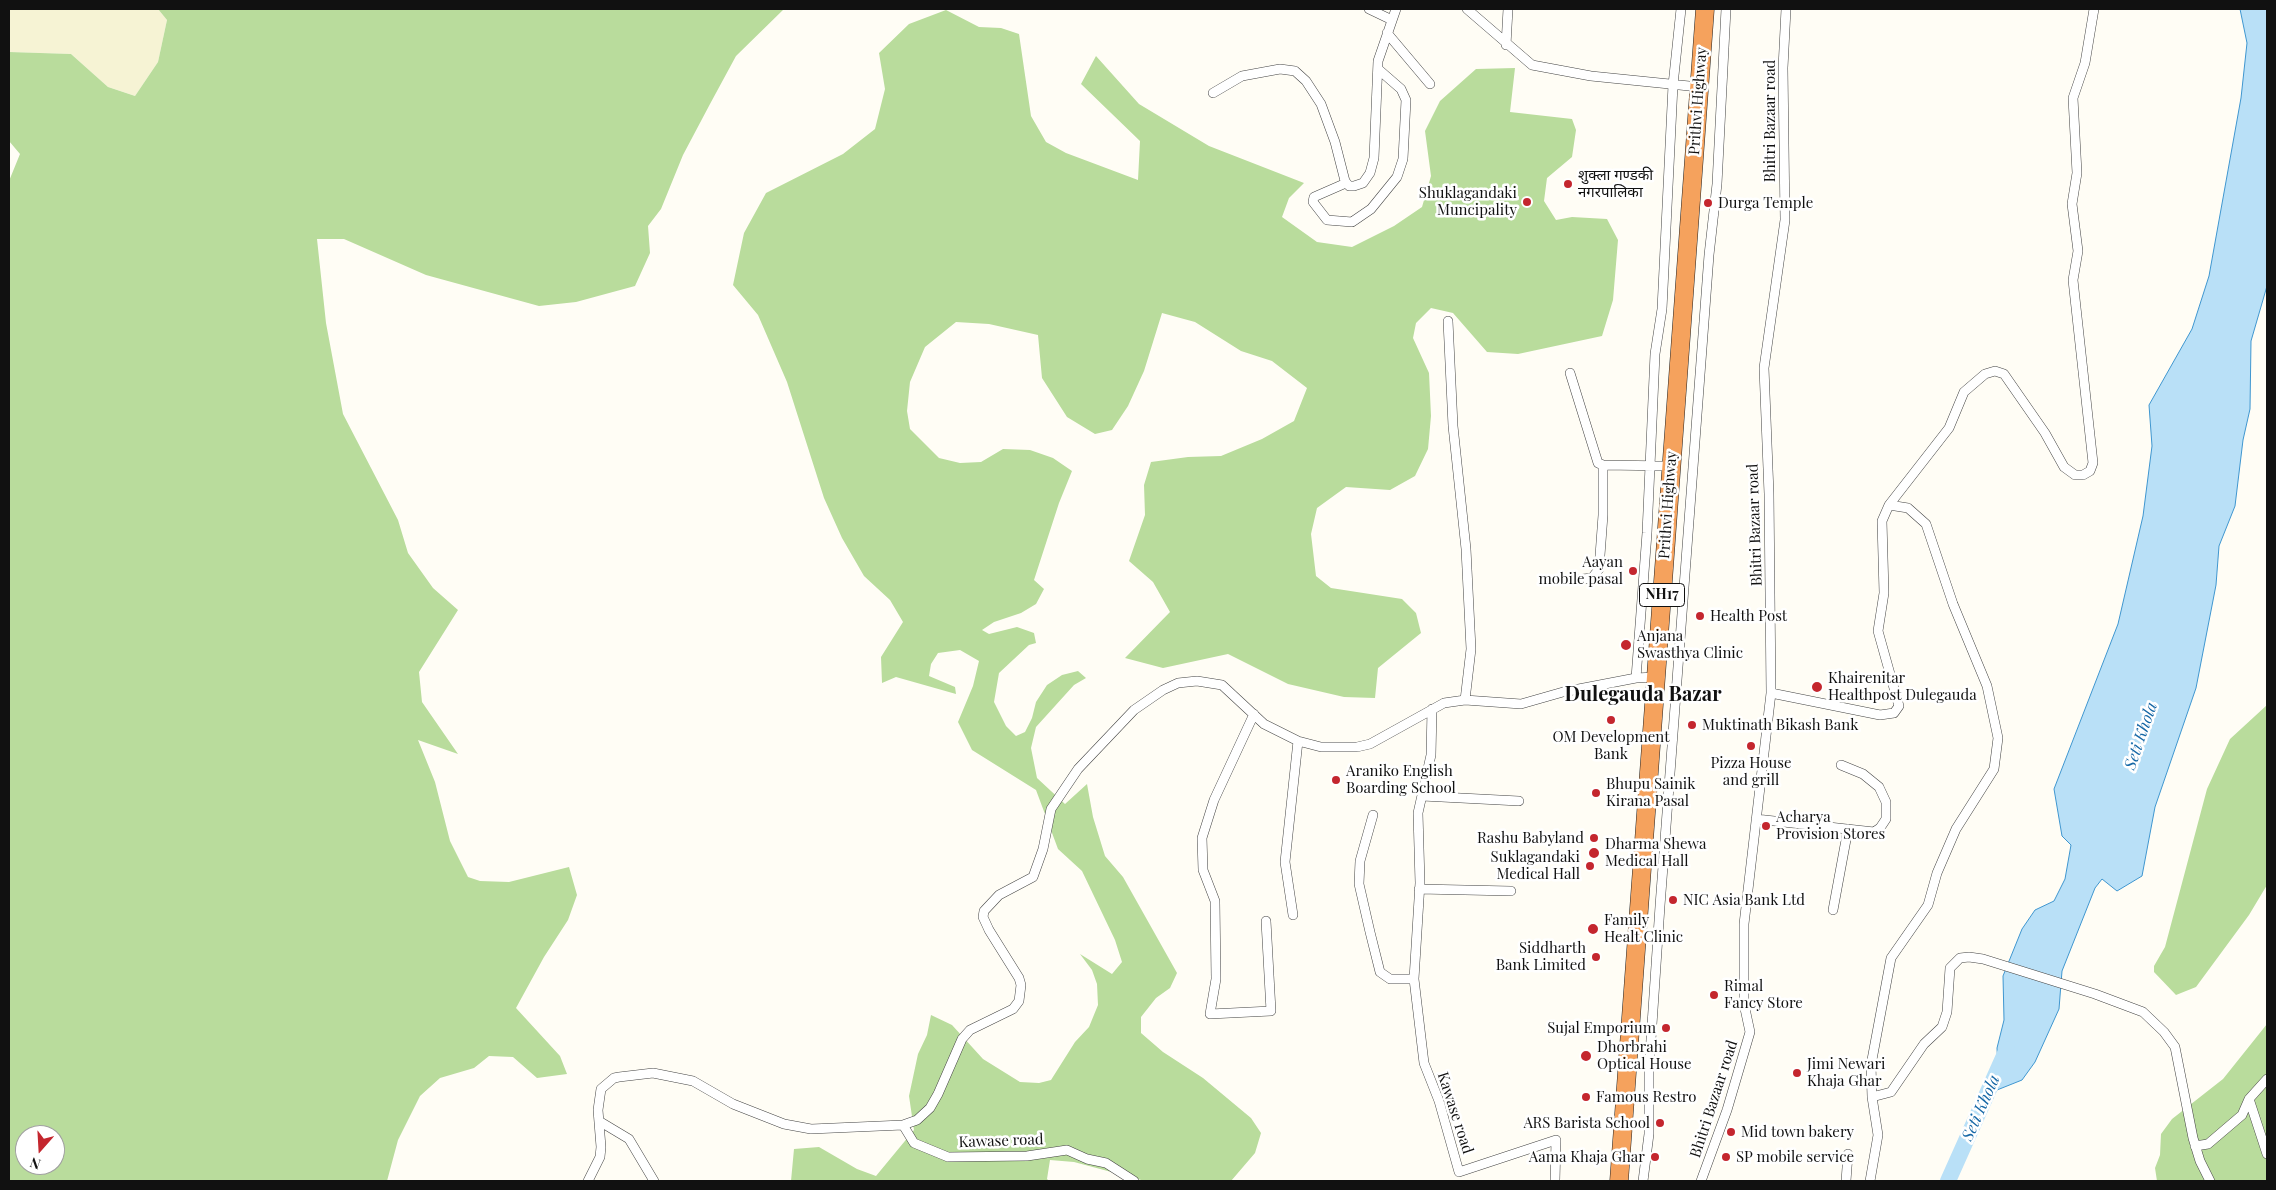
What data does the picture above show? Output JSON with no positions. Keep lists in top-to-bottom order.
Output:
{
  "streets": {
    "highway": ["Prithvi Highway", "NH17"],
    "street": ["Bhitri Bazaar road", "Kawase road"]
  },
  "districts": ["Dulegauda Bazar"],
  "water": ["Seti Khola"],
  "places": [
    "शुक्ला गण्डकी नगरपालिका",
    "Shuklagandaki Muncipality",
    "Durga Temple",
    "Aayan mobile pasal",
    "Health Post",
    "Anjana Swasthya Clinic",
    "Khairenitar Healthpost Dulegauda",
    "OM Development Bank",
    "Muktinath Bikash Bank",
    "Pizza House and grill",
    "Araniko English Boarding School",
    "Bhupu Sainik Kirana Pasal",
    "Acharya Provision Stores",
    "Rashu Babyland",
    "Dharma Shewa Medical Hall",
    "Suklagandaki Medical Hall",
    "NIC Asia Bank Ltd",
    "Family Healt Clinic",
    "Siddharth Bank Limited",
    "Rimal Fancy Store",
    "Sujal Emporium",
    "Dhorbrahi Optical House",
    "Jimi Newari Khaja Ghar",
    "Famous Restro",
    "ARS Barista School",
    "Mid town bakery",
    "Aama Khaja Ghar",
    "SP mobile service"
  ],
  "north": "bottom"
}
